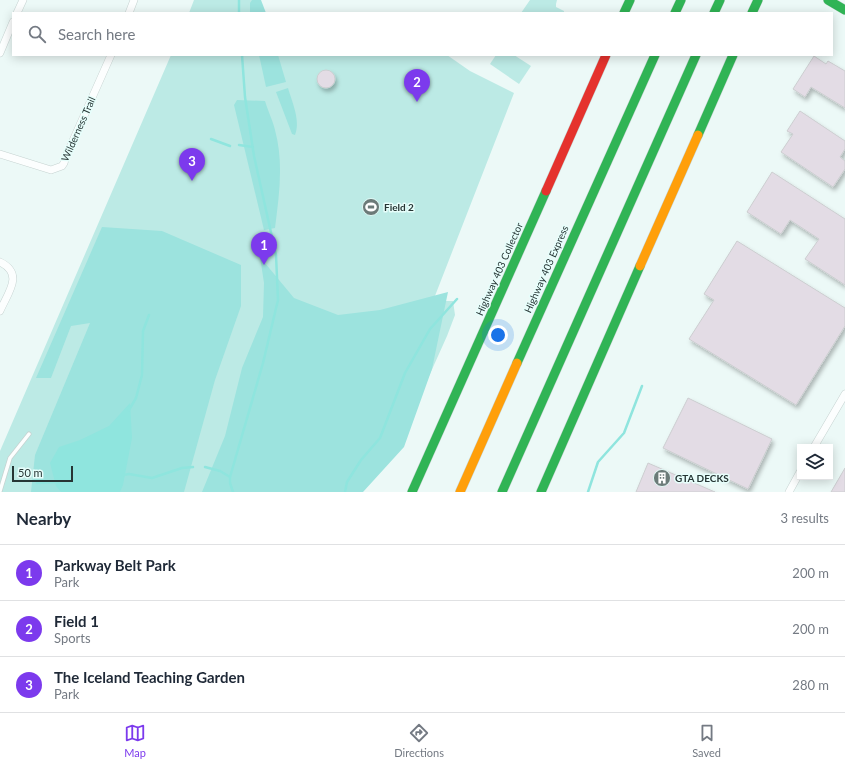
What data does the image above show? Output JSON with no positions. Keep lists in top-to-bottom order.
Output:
{
  "streets": {
    "main road": ["Highway 403 Collector", "Highway 403 Express"],
    "street": ["Wilderness Trail"]
  },
  "places": {
    "sports": ["Field 2"],
    "building": ["GTA DECKS"]
  },
  "scale_bar": "50 m",
  "page": {
    "search": "Search here",
    "pins": ["2", "3", "1"],
    "scale": "50 m",
    "heading": ["Nearby", "3 results"],
    "list": [
      {
        "mark": "1",
        "name": "Parkway Belt Park",
        "note": "Park",
        "value": "200 m"
      },
      {
        "mark": "2",
        "name": "Field 1",
        "note": "Sports",
        "value": "200 m"
      },
      {
        "mark": "3",
        "name": "The Iceland Teaching Garden",
        "note": "Park",
        "value": "280 m"
      }
    ],
    "nav": ["Map", "Directions", "Saved"]
  }
}
